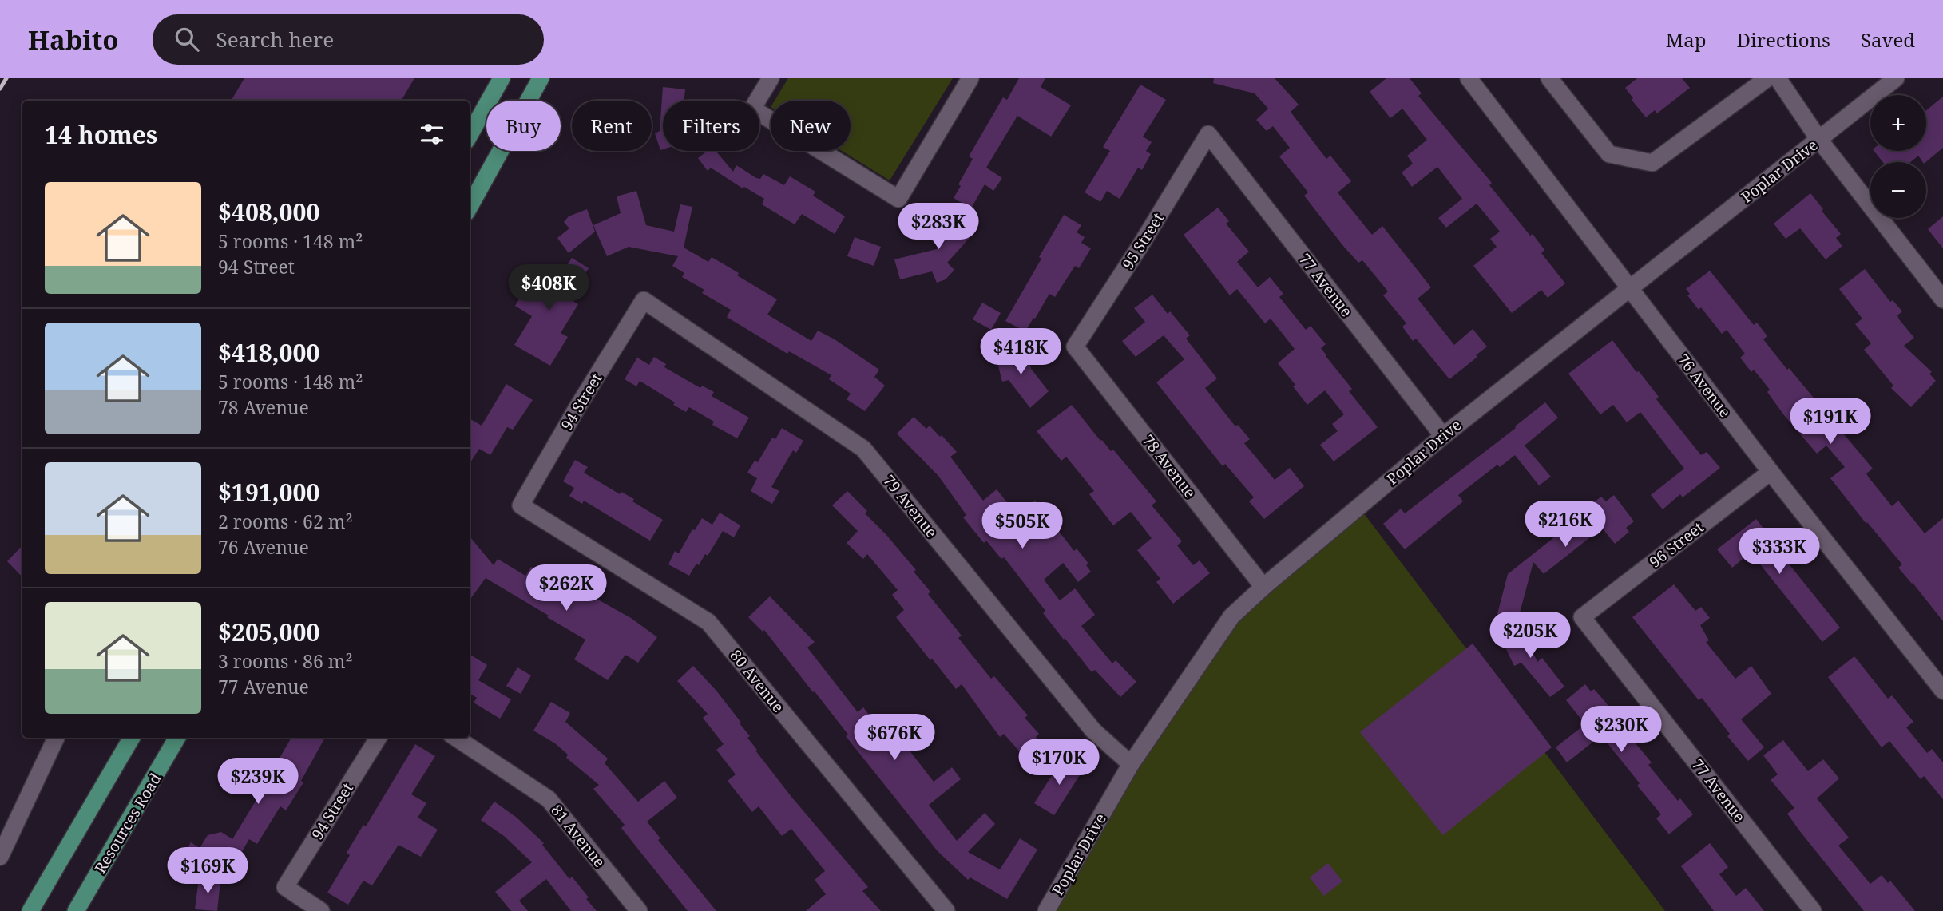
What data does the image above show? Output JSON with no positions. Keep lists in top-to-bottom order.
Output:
{
  "streets": {
    "main road": ["Resources Road"],
    "street": [
      "Poplar Drive",
      "95 Street",
      "77 Avenue",
      "76 Avenue",
      "94 Street",
      "78 Avenue",
      "79 Avenue",
      "96 Street",
      "80 Avenue",
      "81 Avenue"
    ]
  },
  "crossings": [
    ["Poplar Drive", "77 Avenue"],
    ["Poplar Drive", "76 Avenue"],
    ["Poplar Drive", "78 Avenue"],
    ["Poplar Drive", "79 Avenue"],
    ["95 Street", "77 Avenue"],
    ["95 Street", "78 Avenue"],
    ["77 Avenue", "96 Street"],
    ["76 Avenue", "96 Street"],
    ["94 Street", "79 Avenue"],
    ["94 Street", "80 Avenue"]
  ],
  "page": {
    "header": "Habito",
    "search": "Search here",
    "nav": ["Map", "Directions", "Saved"],
    "map_buttons": ["+", "−"],
    "chip": [
      "Buy",
      "Rent",
      "Filters",
      "New"
    ],
    "heading": "14 homes",
    "list": [
      {
        "name": "$408,000",
        "note": "5 rooms · 148 m² · 94 Street"
      },
      {
        "name": "$418,000",
        "note": "5 rooms · 148 m² · 78 Avenue"
      },
      {
        "name": "$191,000",
        "note": "2 rooms · 62 m² · 76 Avenue"
      },
      {
        "name": "$205,000",
        "note": "3 rooms · 86 m² · 77 Avenue"
      }
    ],
    "price": [
      "$283K",
      "$408K",
      "$418K",
      "$191K",
      "$216K",
      "$505K",
      "$333K",
      "$262K",
      "$205K",
      "$230K",
      "$676K",
      "$170K",
      "$239K",
      "$169K"
    ]
  }
}
